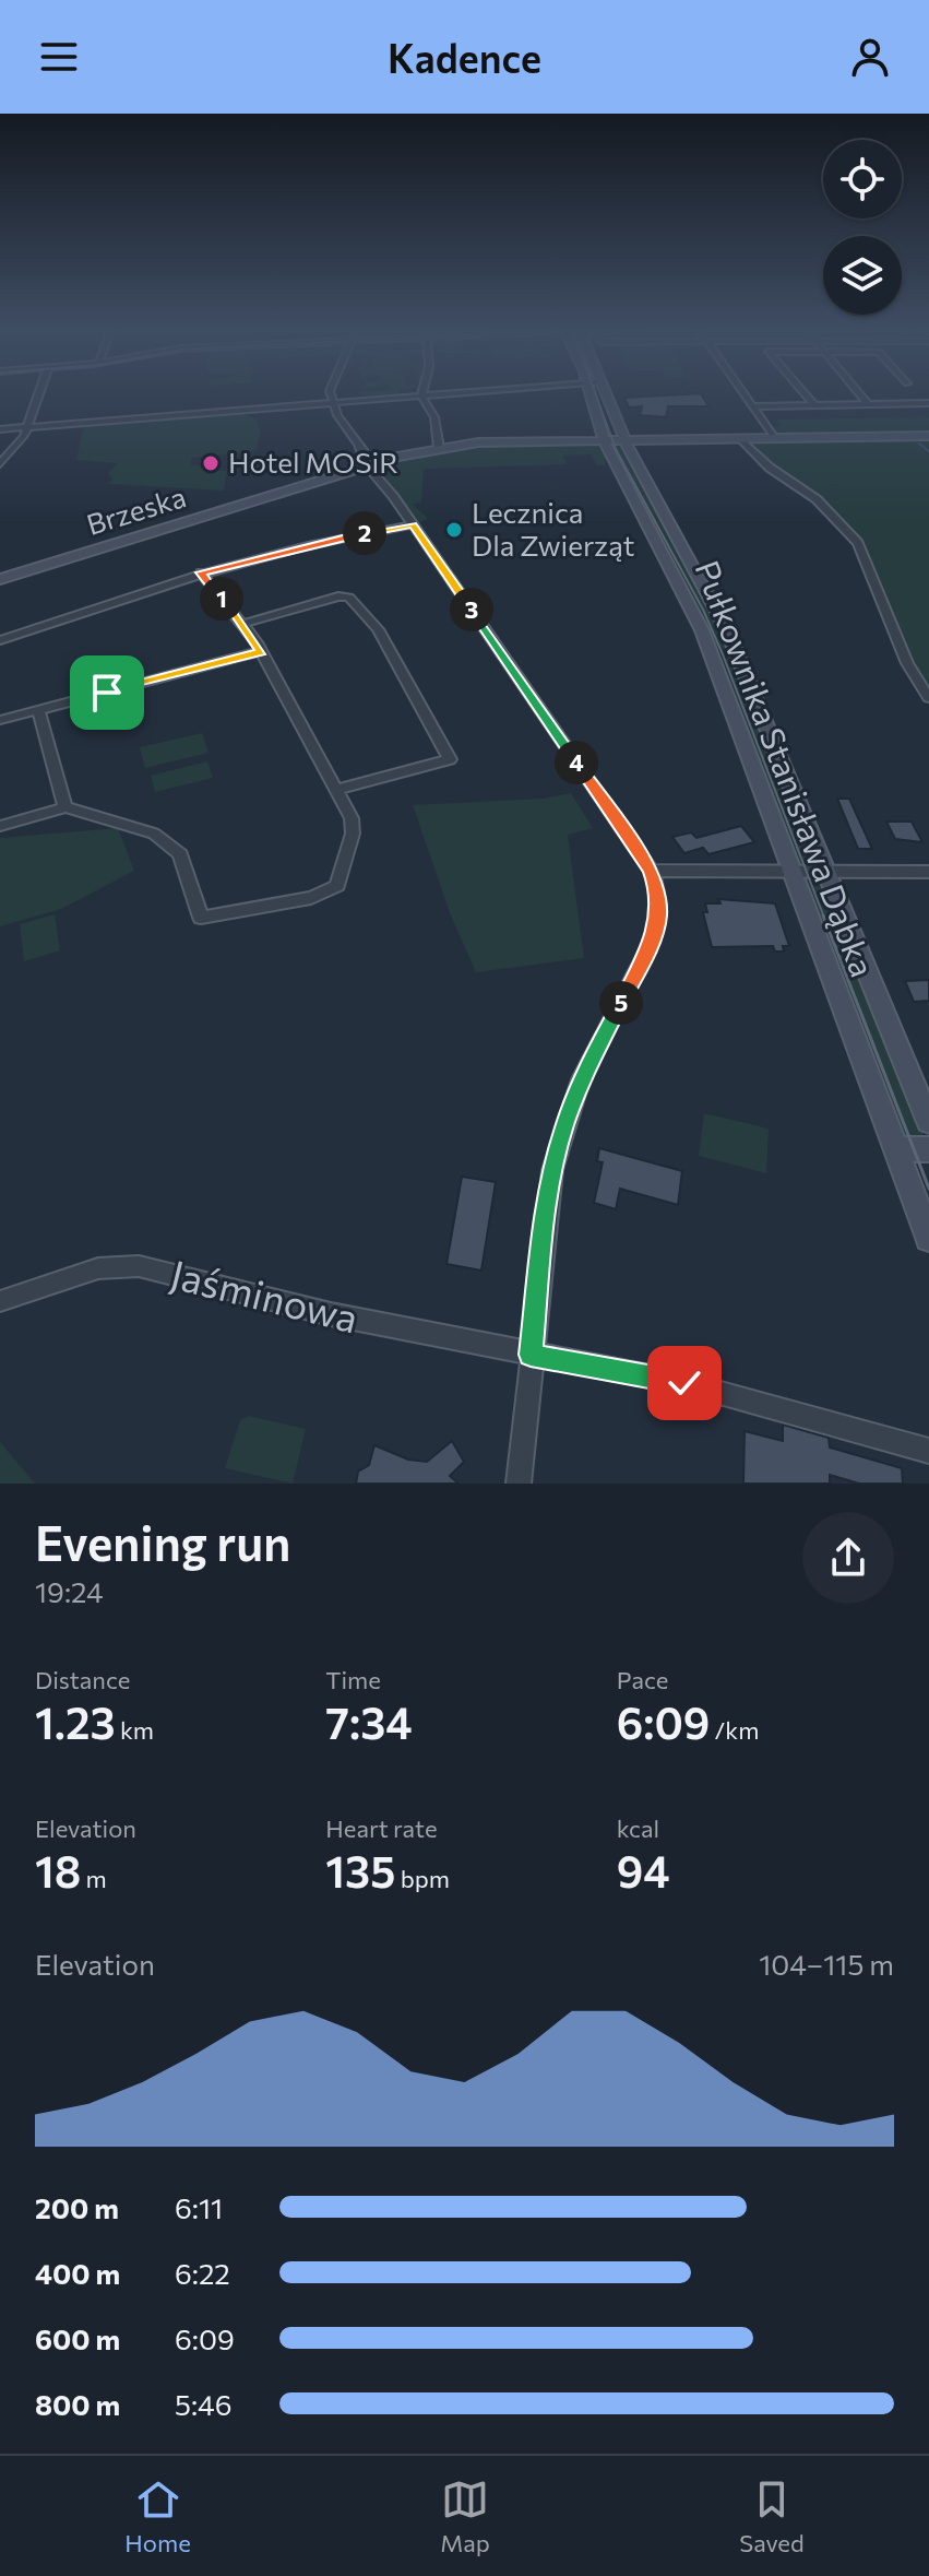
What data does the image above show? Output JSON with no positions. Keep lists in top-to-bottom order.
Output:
{
  "streets": {
    "street": ["Brzeska", "Pułkownika Stanisława Dąbka", "Jaśminowa"]
  },
  "places": ["Hotel MOSiR", "Lecznica Dla Zwierząt"],
  "page": {
    "header": "Kadence",
    "pins": [
      "2",
      "1",
      "3",
      "4",
      "5"
    ],
    "heading": ["Evening run", "19:24"],
    "stats": [
      ["Distance", "1.23 km"],
      ["Time", "7:34"],
      ["Pace", "6:09 /km"],
      ["Elevation", "18 m"],
      ["Heart rate", "135 bpm"],
      ["kcal", "94"]
    ],
    "chart": ["Elevation", "104–115 m"],
    "list": [
      {
        "name": "200 m",
        "note": "6:11"
      },
      {
        "name": "400 m",
        "note": "6:22"
      },
      {
        "name": "600 m",
        "note": "6:09"
      },
      {
        "name": "800 m",
        "note": "5:46"
      }
    ],
    "tabs": ["Home", "Map", "Saved"]
  }
}
